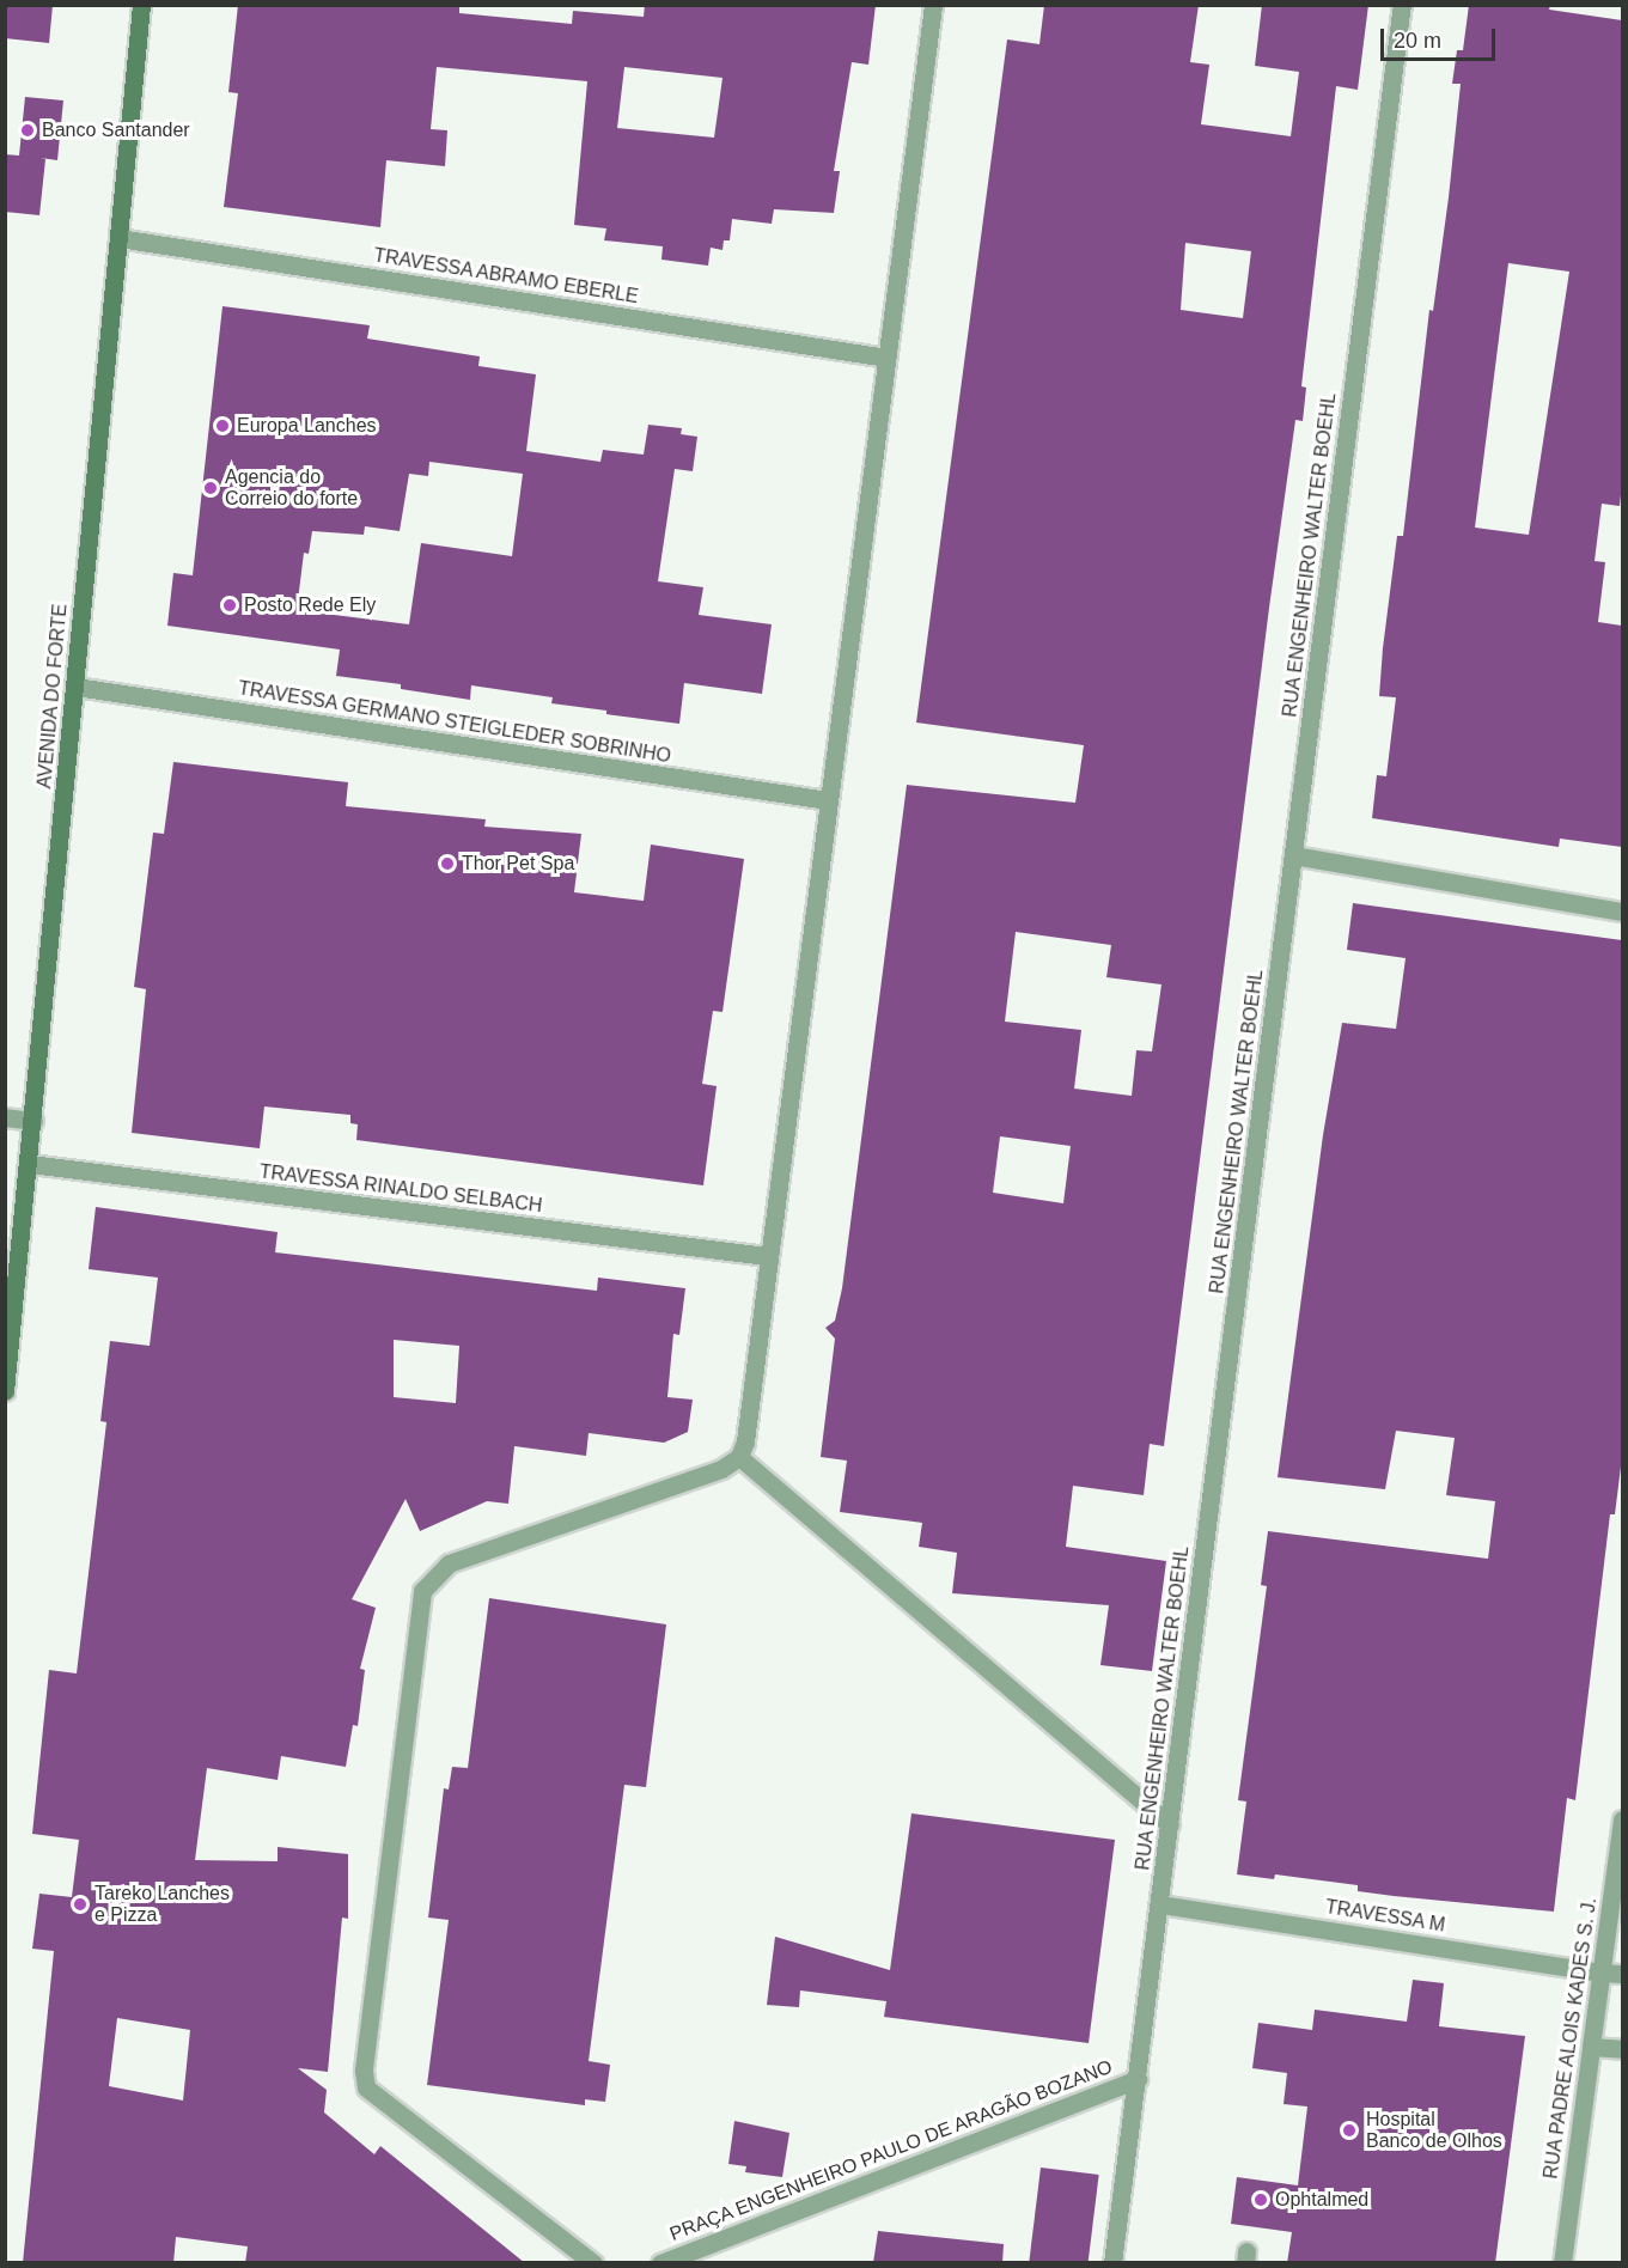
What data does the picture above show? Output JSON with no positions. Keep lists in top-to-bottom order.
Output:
{
  "streets": {
    "main road": ["AVENIDA DO FORTE"],
    "street": [
      "TRAVESSA ABRAMO EBERLE",
      "RUA ENGENHEIRO WALTER BOEHL",
      "TRAVESSA GERMANO STEIGLEDER SOBRINHO",
      "TRAVESSA RINALDO SELBACH",
      "TRAVESSA M",
      "RUA PADRE ALOIS KADES S. J.",
      "PRAÇA ENGENHEIRO PAULO DE ARAGÃO BOZANO"
    ]
  },
  "crossings": [
    ["TRAVESSA ABRAMO EBERLE", "AVENIDA DO FORTE"],
    ["RUA ENGENHEIRO WALTER BOEHL", "TRAVESSA M"],
    ["RUA ENGENHEIRO WALTER BOEHL", "PRAÇA ENGENHEIRO PAULO DE ARAGÃO BOZANO"],
    ["AVENIDA DO FORTE", "TRAVESSA GERMANO STEIGLEDER SOBRINHO"],
    ["AVENIDA DO FORTE", "TRAVESSA RINALDO SELBACH"],
    ["TRAVESSA M", "RUA PADRE ALOIS KADES S. J."]
  ],
  "places": [
    "Banco Santander",
    "Europa Lanches",
    "Agencia do Correio do forte",
    "Posto Rede Ely",
    "Thor Pet Spa",
    "Tareko Lanches e Pizza",
    "Hospital Banco de Olhos",
    "Ophtalmed"
  ],
  "scale_bar": "20 m"
}
